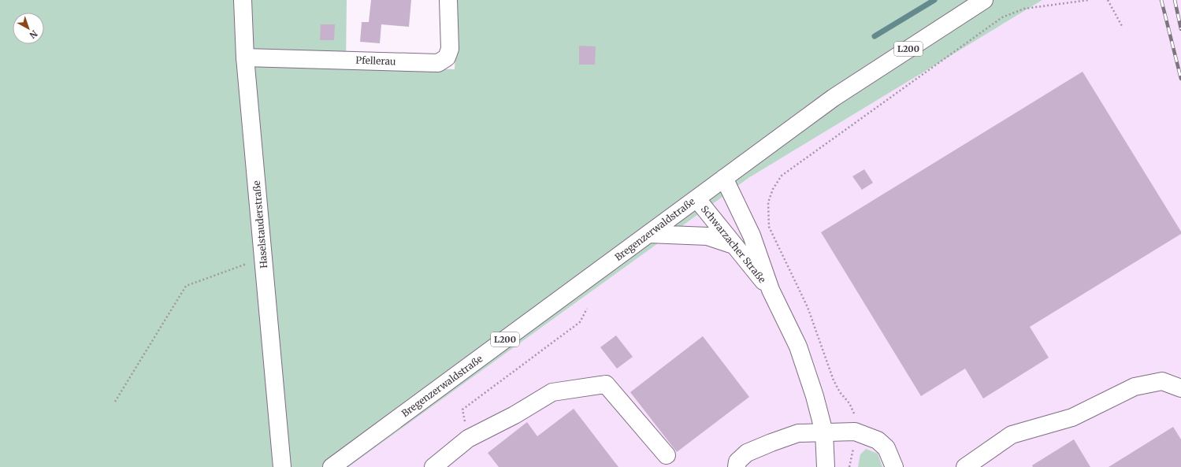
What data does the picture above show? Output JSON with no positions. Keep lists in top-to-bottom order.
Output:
{
  "streets": {
    "main road": [
      "L200",
      "Pfellerau",
      "Haselstauderstraße",
      "Bregenzerwaldstraße",
      "Schwarzacher Straße"
    ]
  },
  "crossings": [
    ["Pfellerau", "Haselstauderstraße"],
    ["Bregenzerwaldstraße", "Schwarzacher Straße"]
  ],
  "north": "bottom right"
}
